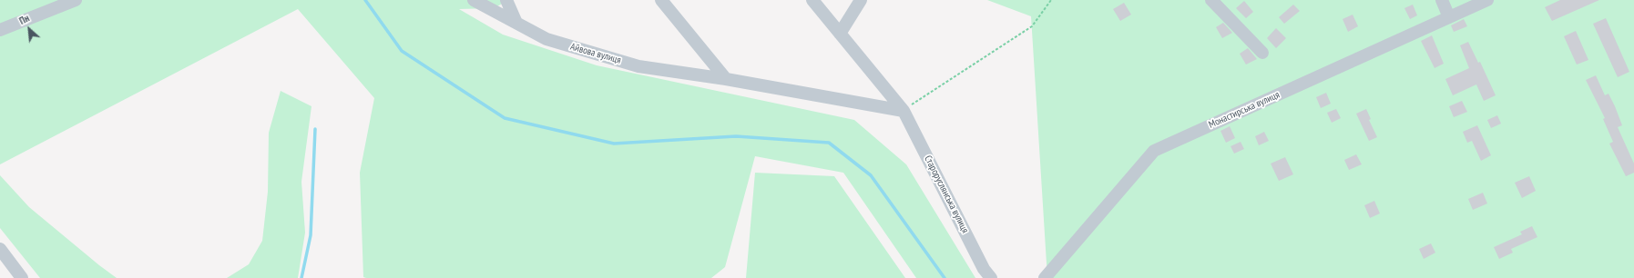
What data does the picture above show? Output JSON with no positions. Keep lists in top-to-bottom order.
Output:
{
  "streets": {
    "street": ["Айвова вулиця", "Монастирська вулиця", "Староруслянська вулиця"]
  },
  "north": "top left"
}
